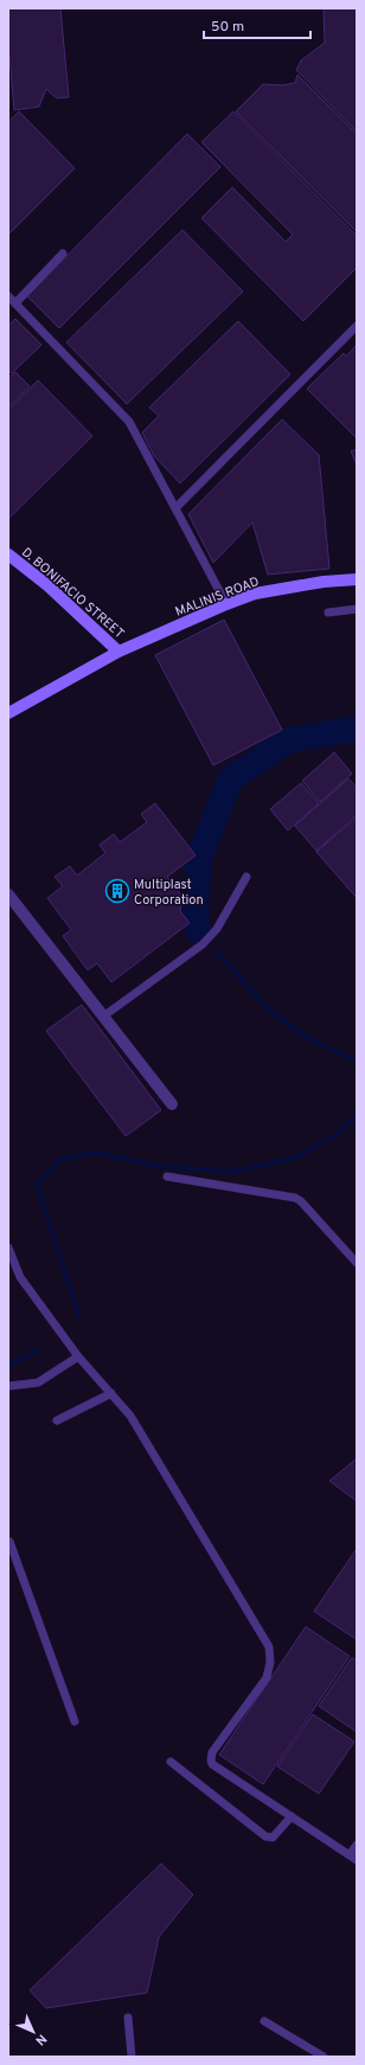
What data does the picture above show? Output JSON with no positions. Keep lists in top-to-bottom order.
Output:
{
  "streets": {
    "main road": ["D. BONIFACIO STREET", "MALINIS ROAD"]
  },
  "crossings": [
    ["D. BONIFACIO STREET", "MALINIS ROAD"]
  ],
  "places": {
    "building": ["Multiplast Corporation"]
  },
  "scale_bar": "50 m",
  "north": "bottom right"
}
